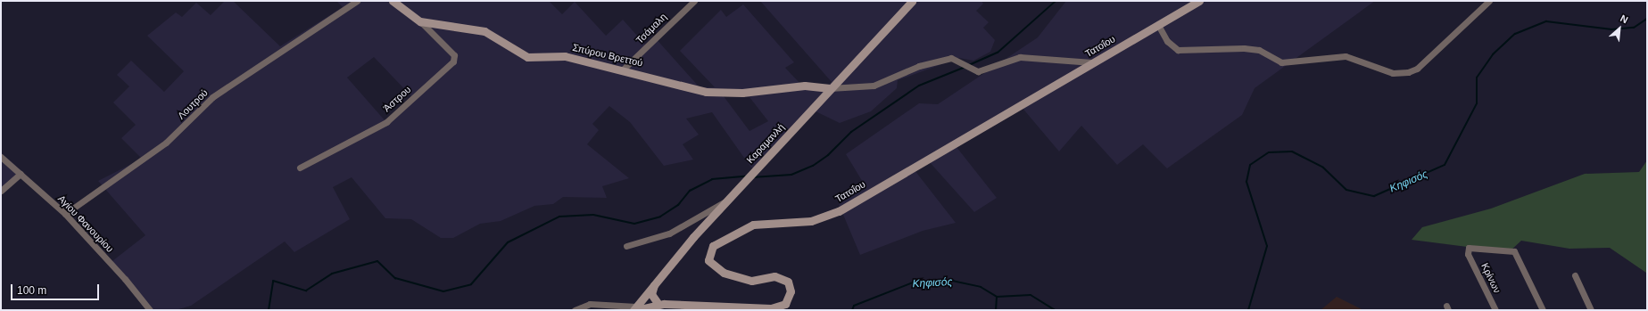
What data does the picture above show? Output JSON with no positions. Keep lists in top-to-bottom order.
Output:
{
  "streets": {
    "street": [
      "Τσάμαλη",
      "Τατοΐου",
      "Σπύρου Βρεττού",
      "Άστρου",
      "Λουτρού",
      "Καραμανλή",
      "Αγίου Φανουρίου",
      "Κρίνων"
    ]
  },
  "crossings": [
    ["Τσάμαλη", "Σπύρου Βρεττού"],
    ["Τατοΐου", "Καραμανλή"],
    ["Σπύρου Βρεττού", "Άστρου"],
    ["Σπύρου Βρεττού", "Καραμανλή"],
    ["Λουτρού", "Αγίου Φανουρίου"]
  ],
  "water": ["Κηφισός"],
  "scale_bar": "100 m",
  "north": "top right"
}
